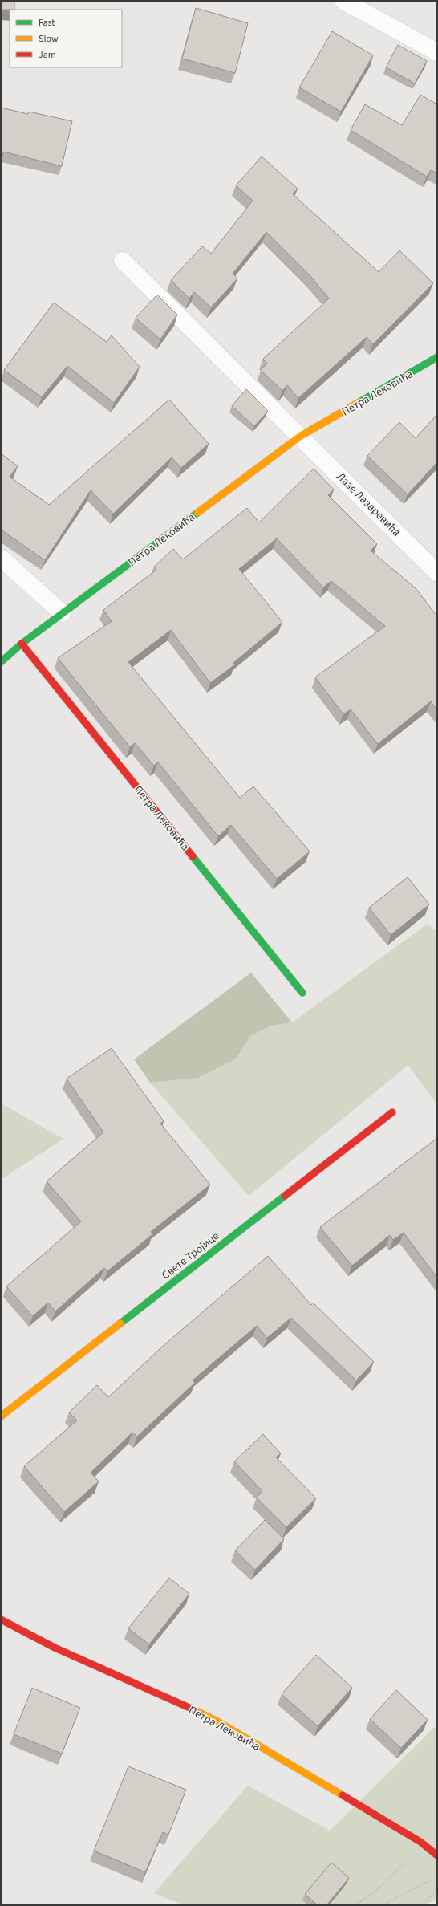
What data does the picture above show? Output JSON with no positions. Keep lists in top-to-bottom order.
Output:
{
  "streets": {
    "street": ["Петра Лековића", "Лазе Лазаревића", "Свете Тројице"]
  },
  "crossings": [
    ["Петра Лековића", "Лазе Лазаревића"]
  ],
  "legend": ["Fast", "Slow", "Jam"]
}
